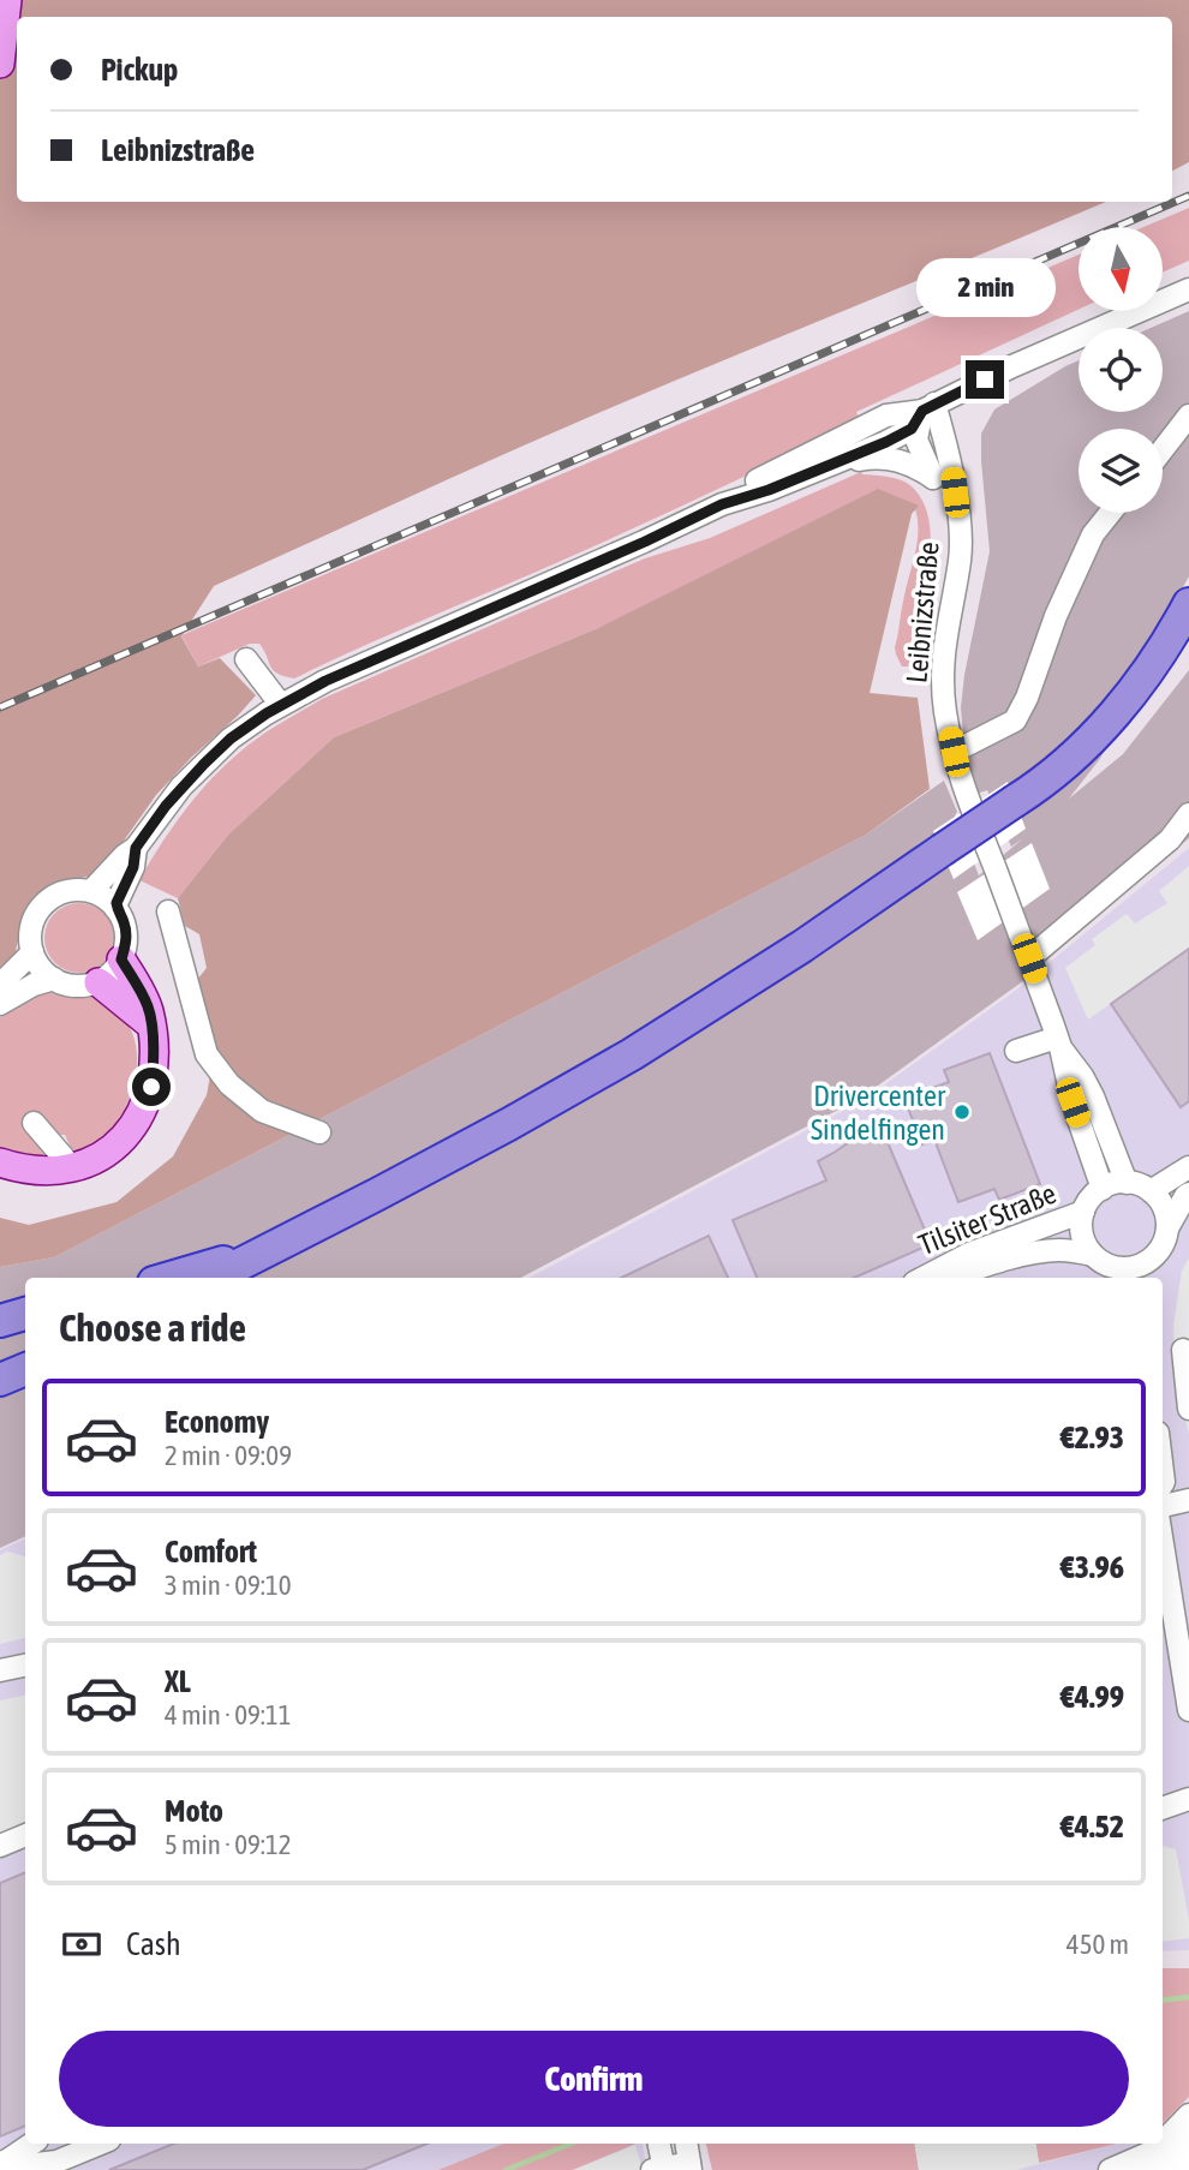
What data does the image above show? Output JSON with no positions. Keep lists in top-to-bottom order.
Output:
{
  "streets": {
    "street": ["Leibnizstraße", "Tilsiter Straße"]
  },
  "crossings": [
    ["Leibnizstraße", "Tilsiter Straße"]
  ],
  "places": ["Drivercenter Sindelfingen"],
  "north": "bottom",
  "page": {
    "banner": ["Pickup", "Leibnizstraße"],
    "bubble": "2 min",
    "heading": "Choose a ride",
    "list": [
      {
        "name": "Economy",
        "note": "2 min · 09:09",
        "value": "€2.93"
      },
      {
        "name": "Comfort",
        "note": "3 min · 09:10",
        "value": "€3.96"
      },
      {
        "name": "XL",
        "note": "4 min · 09:11",
        "value": "€4.99"
      },
      {
        "name": "Moto",
        "note": "5 min · 09:12",
        "value": "€4.52"
      }
    ],
    "pay": ["Cash", "450 m"],
    "buttons": "Confirm"
  }
}
